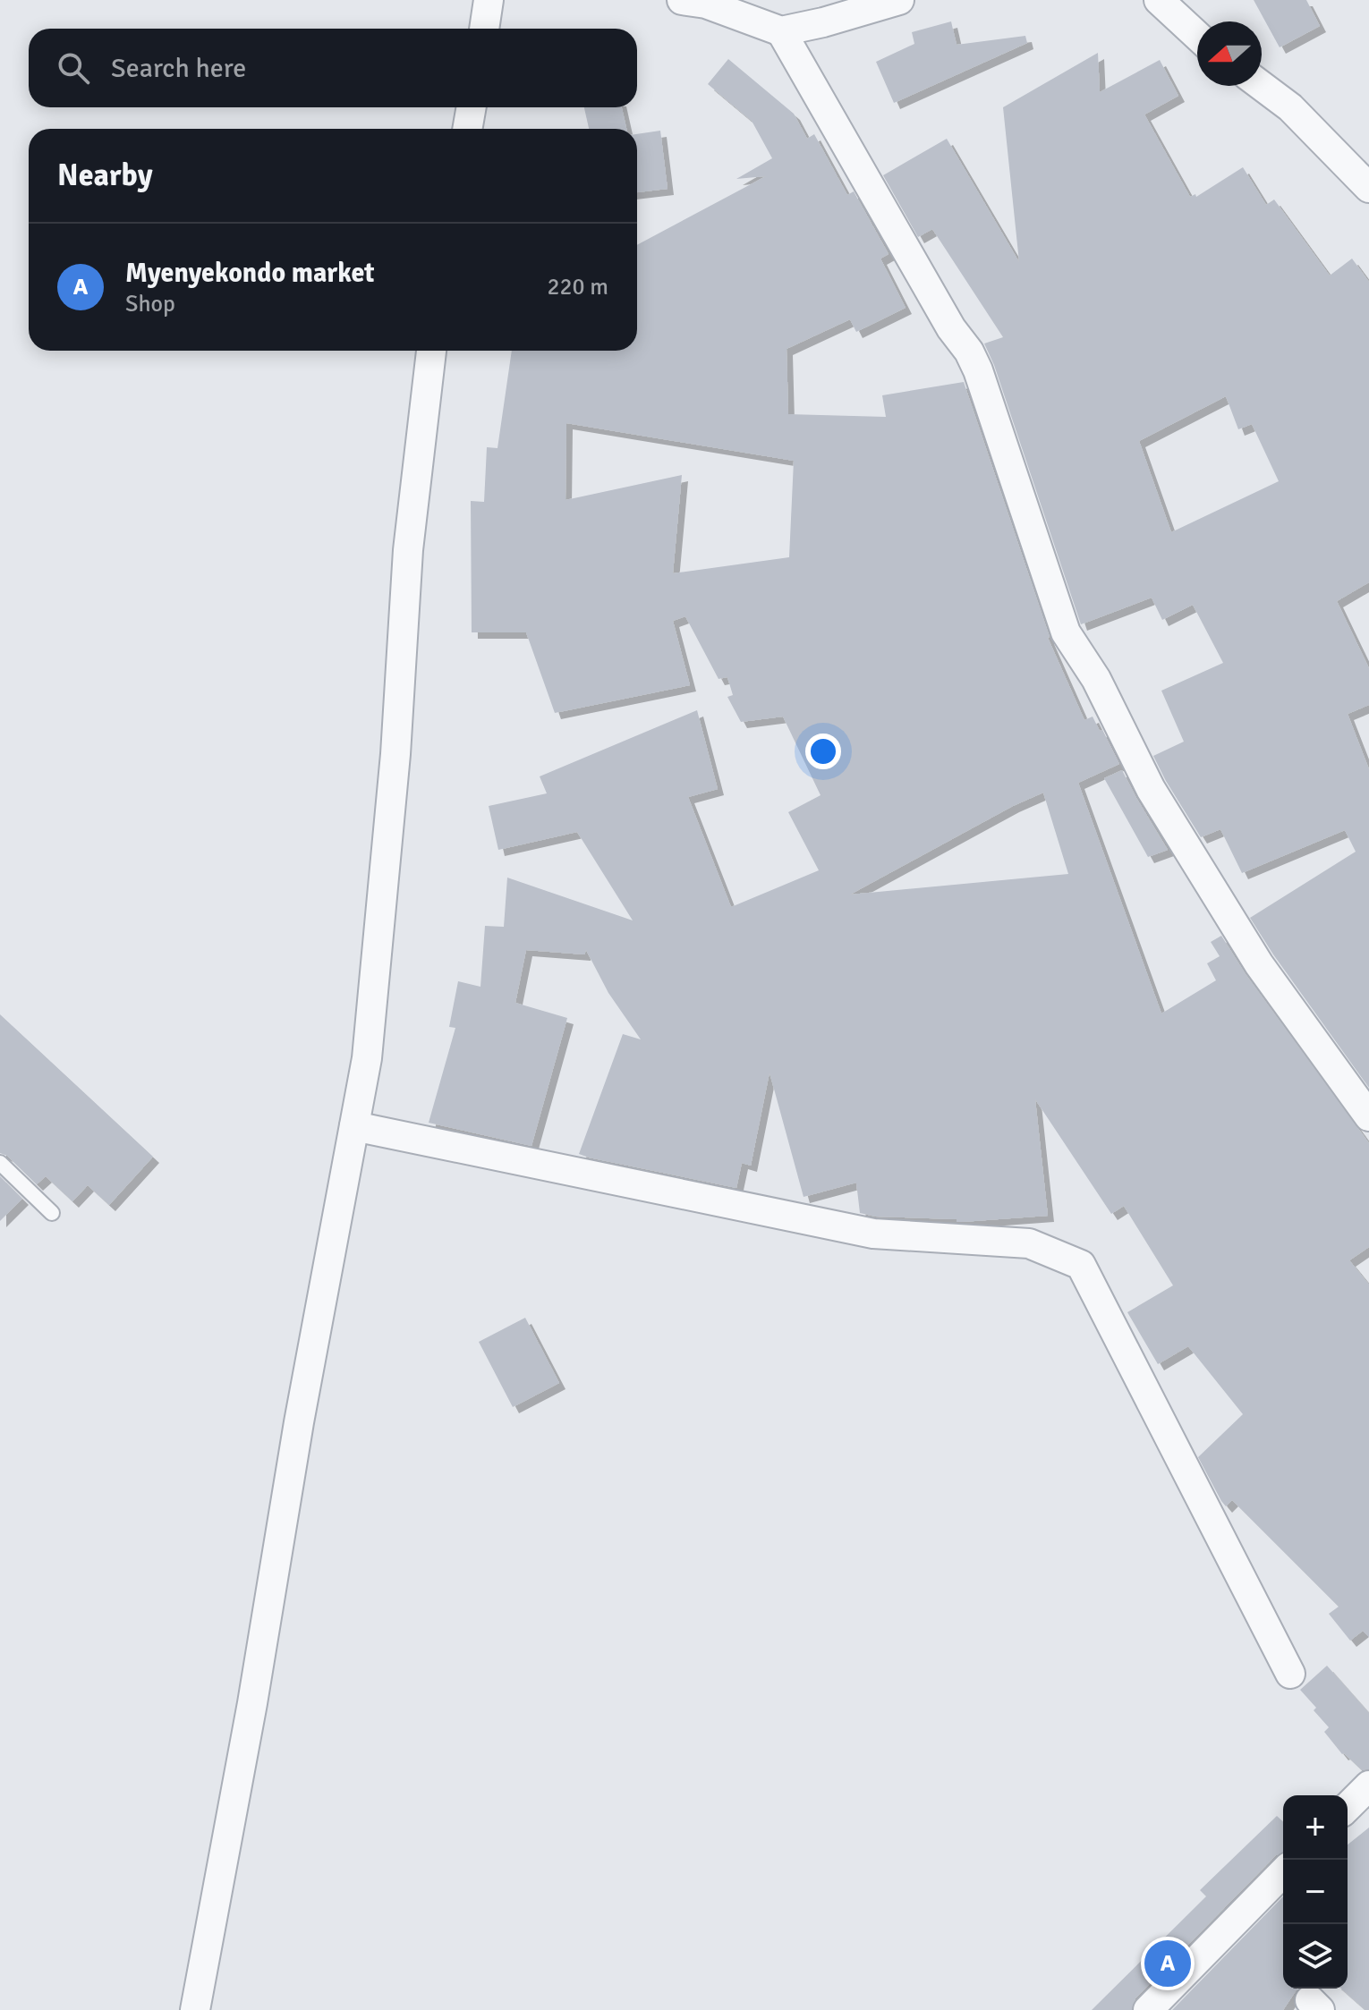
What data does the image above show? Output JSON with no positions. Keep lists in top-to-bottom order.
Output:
{
  "north": "left",
  "page": {
    "search": "Search here",
    "heading": "Nearby",
    "list": [
      {
        "mark": "A",
        "name": "Myenyekondo market",
        "note": "Shop",
        "value": "220 m"
      }
    ],
    "map_buttons": ["+", "−"],
    "pins": "A"
  }
}
